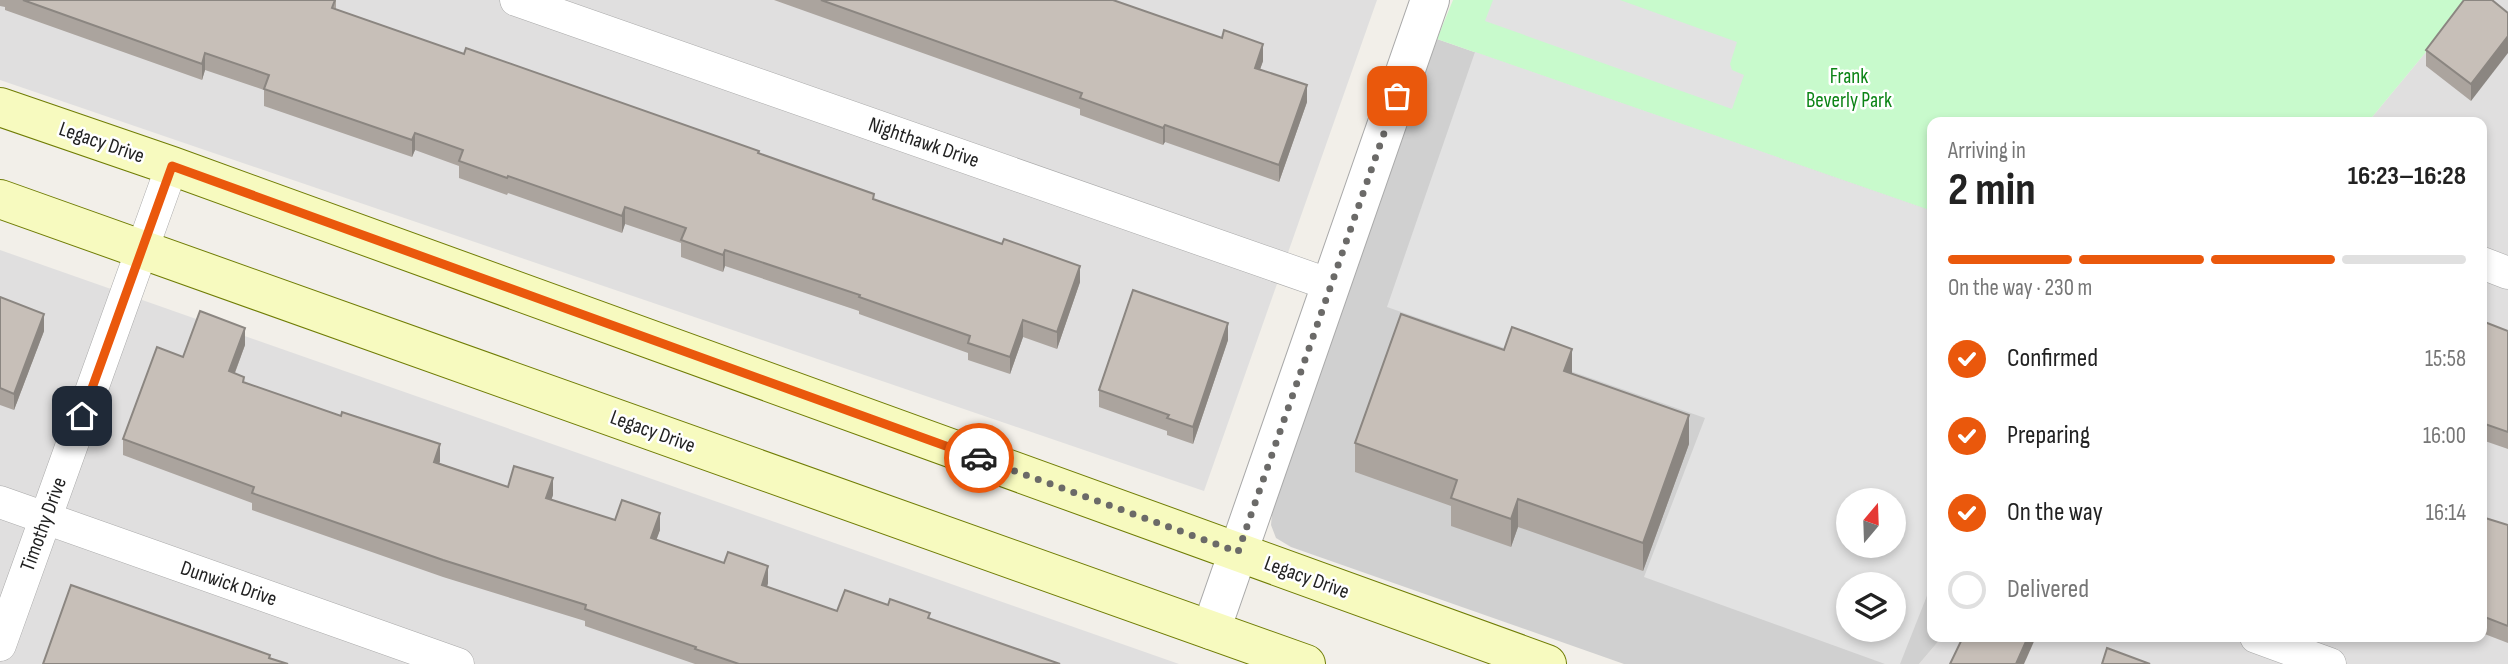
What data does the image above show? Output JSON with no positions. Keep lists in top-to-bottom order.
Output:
{
  "streets": {
    "main road": ["Legacy Drive"],
    "street": ["Nighthawk Drive", "Timothy Drive", "Dunwick Drive"]
  },
  "crossings": [
    ["Legacy Drive", "Timothy Drive"],
    ["Timothy Drive", "Dunwick Drive"]
  ],
  "parks": ["Frank Beverly Park"],
  "north": "top",
  "page": {
    "heading": ["2 min", "Arriving in", "16:23–16:28"],
    "bar": "On the way · 230 m",
    "list": [
      ["Confirmed", "15:58"],
      ["Preparing", "16:00"],
      ["On the way", "16:14"],
      "Delivered"
    ]
  }
}
